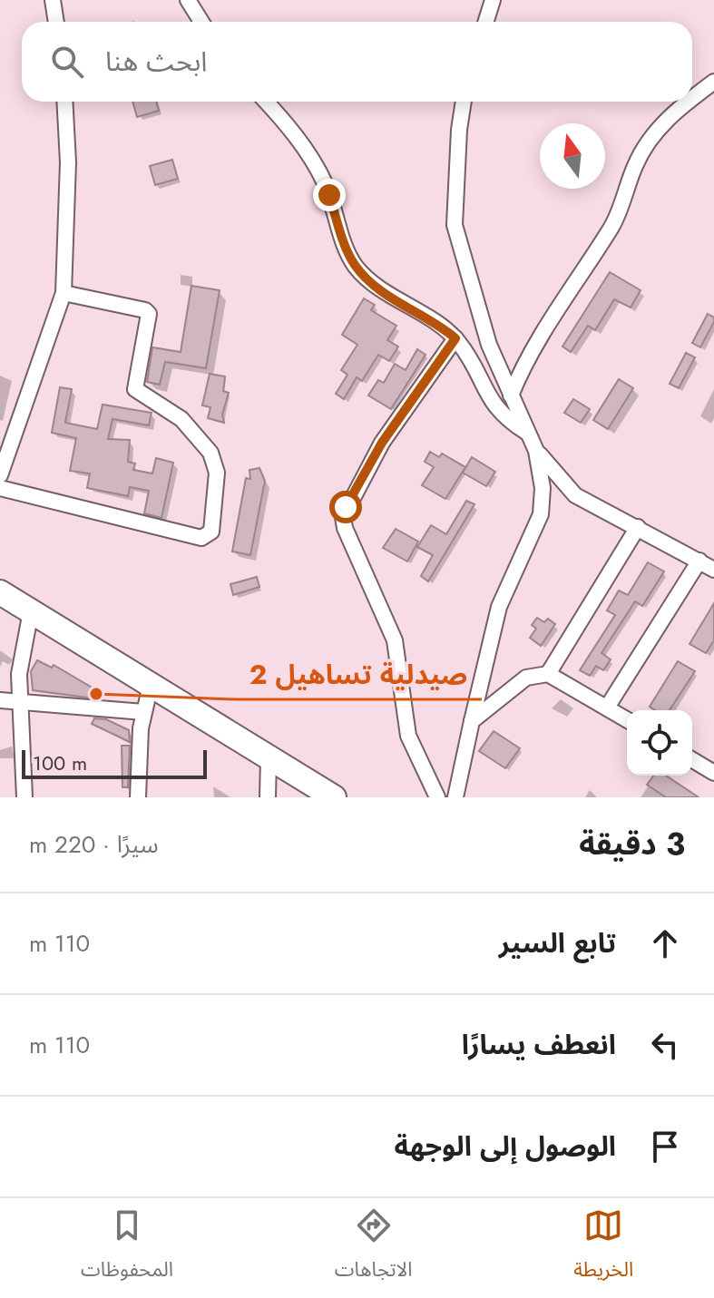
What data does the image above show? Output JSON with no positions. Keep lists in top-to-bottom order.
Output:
{
  "places": ["صيدلية تساهيل 2"],
  "scale_bar": "100 m",
  "north": "top",
  "page": {
    "search": "ابحث هنا",
    "scale": "100 m",
    "heading": ["3 دقيقة", "سيرًا · 220 m"],
    "list": [
      ["تابع السير", "110 m"],
      ["انعطف يسارًا", "110 m"],
      "الوصول إلى الوجهة"
    ],
    "nav": ["الخريطة", "الاتجاهات", "المحفوظات"]
  }
}
